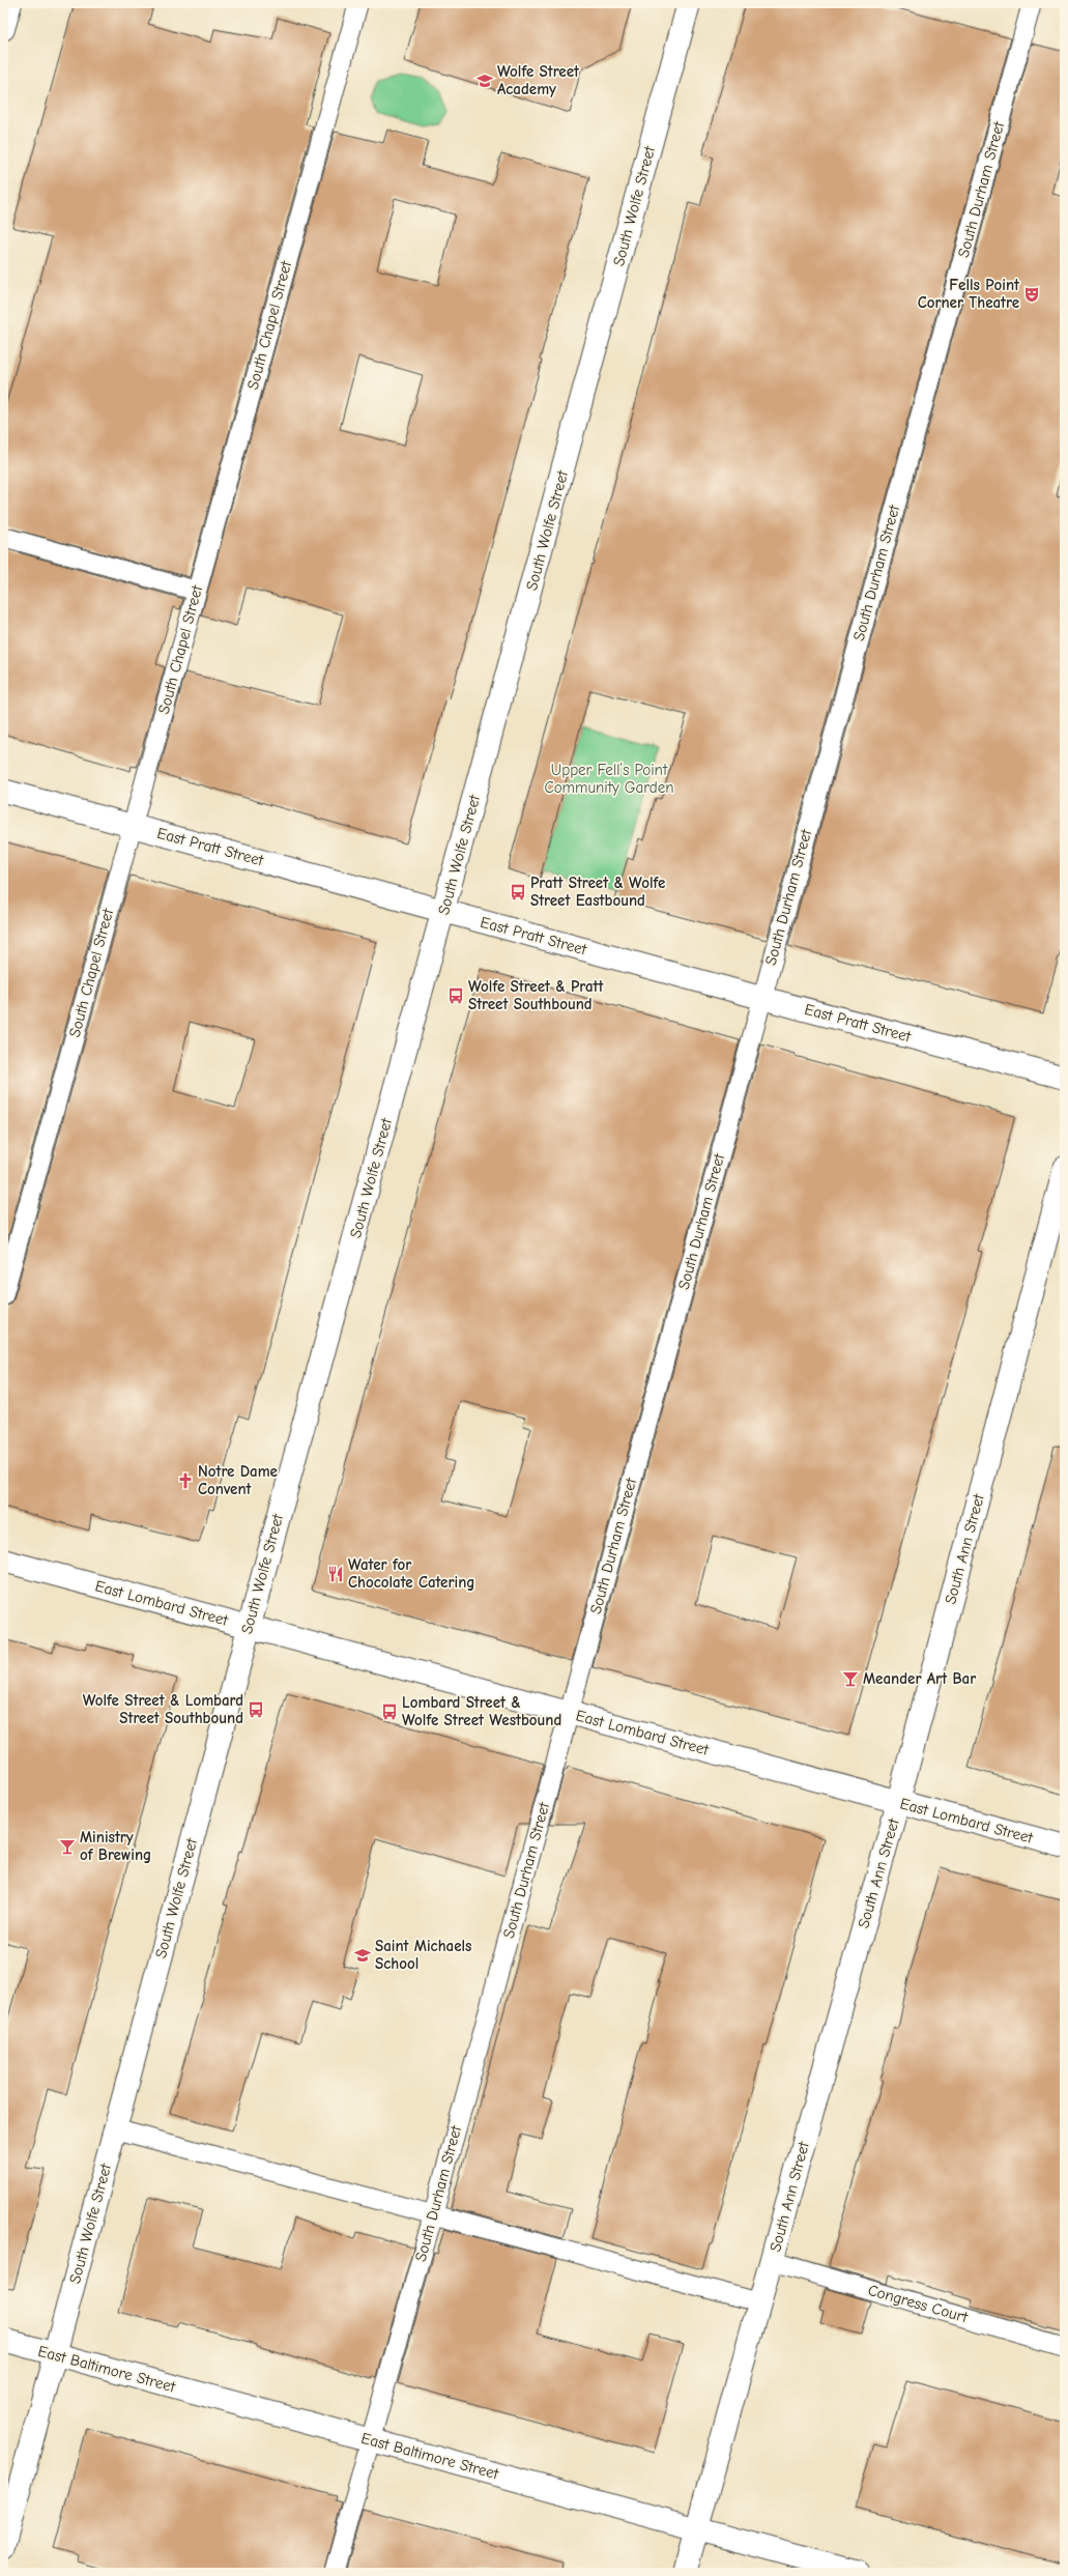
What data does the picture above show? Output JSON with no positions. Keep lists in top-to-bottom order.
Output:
{
  "streets": {
    "main road": [
      "South Wolfe Street",
      "East Pratt Street",
      "South Ann Street",
      "East Lombard Street",
      "East Baltimore Street"
    ],
    "lane": ["South Durham Street", "South Chapel Street", "Congress Court"]
  },
  "crossings": [
    ["South Durham Street", "East Pratt Street"],
    ["South Durham Street", "East Lombard Street"],
    ["South Durham Street", "East Baltimore Street"],
    ["South Wolfe Street", "East Pratt Street"],
    ["South Wolfe Street", "East Lombard Street"],
    ["South Wolfe Street", "East Baltimore Street"],
    ["South Chapel Street", "East Pratt Street"],
    ["South Ann Street", "East Lombard Street"],
    ["South Ann Street", "Congress Court"],
    ["South Ann Street", "East Baltimore Street"]
  ],
  "parks": ["Upper Fell’s Point Community Garden"],
  "places": {
    "school or university": ["Wolfe Street Academy", "Saint Michaels School"],
    "theatre": ["Fells Point Corner Theatre"],
    "bus stop": [
      "Pratt Street & Wolfe Street Eastbound",
      "Wolfe Street & Pratt Street Southbound",
      "Wolfe Street & Lombard Street Southbound",
      "Lombard Street & Wolfe Street Westbound"
    ],
    "church": ["Notre Dame Convent"],
    "restaurant": ["Water for Chocolate Catering"],
    "bar": ["Meander Art Bar", "Ministry of Brewing"]
  }
}
